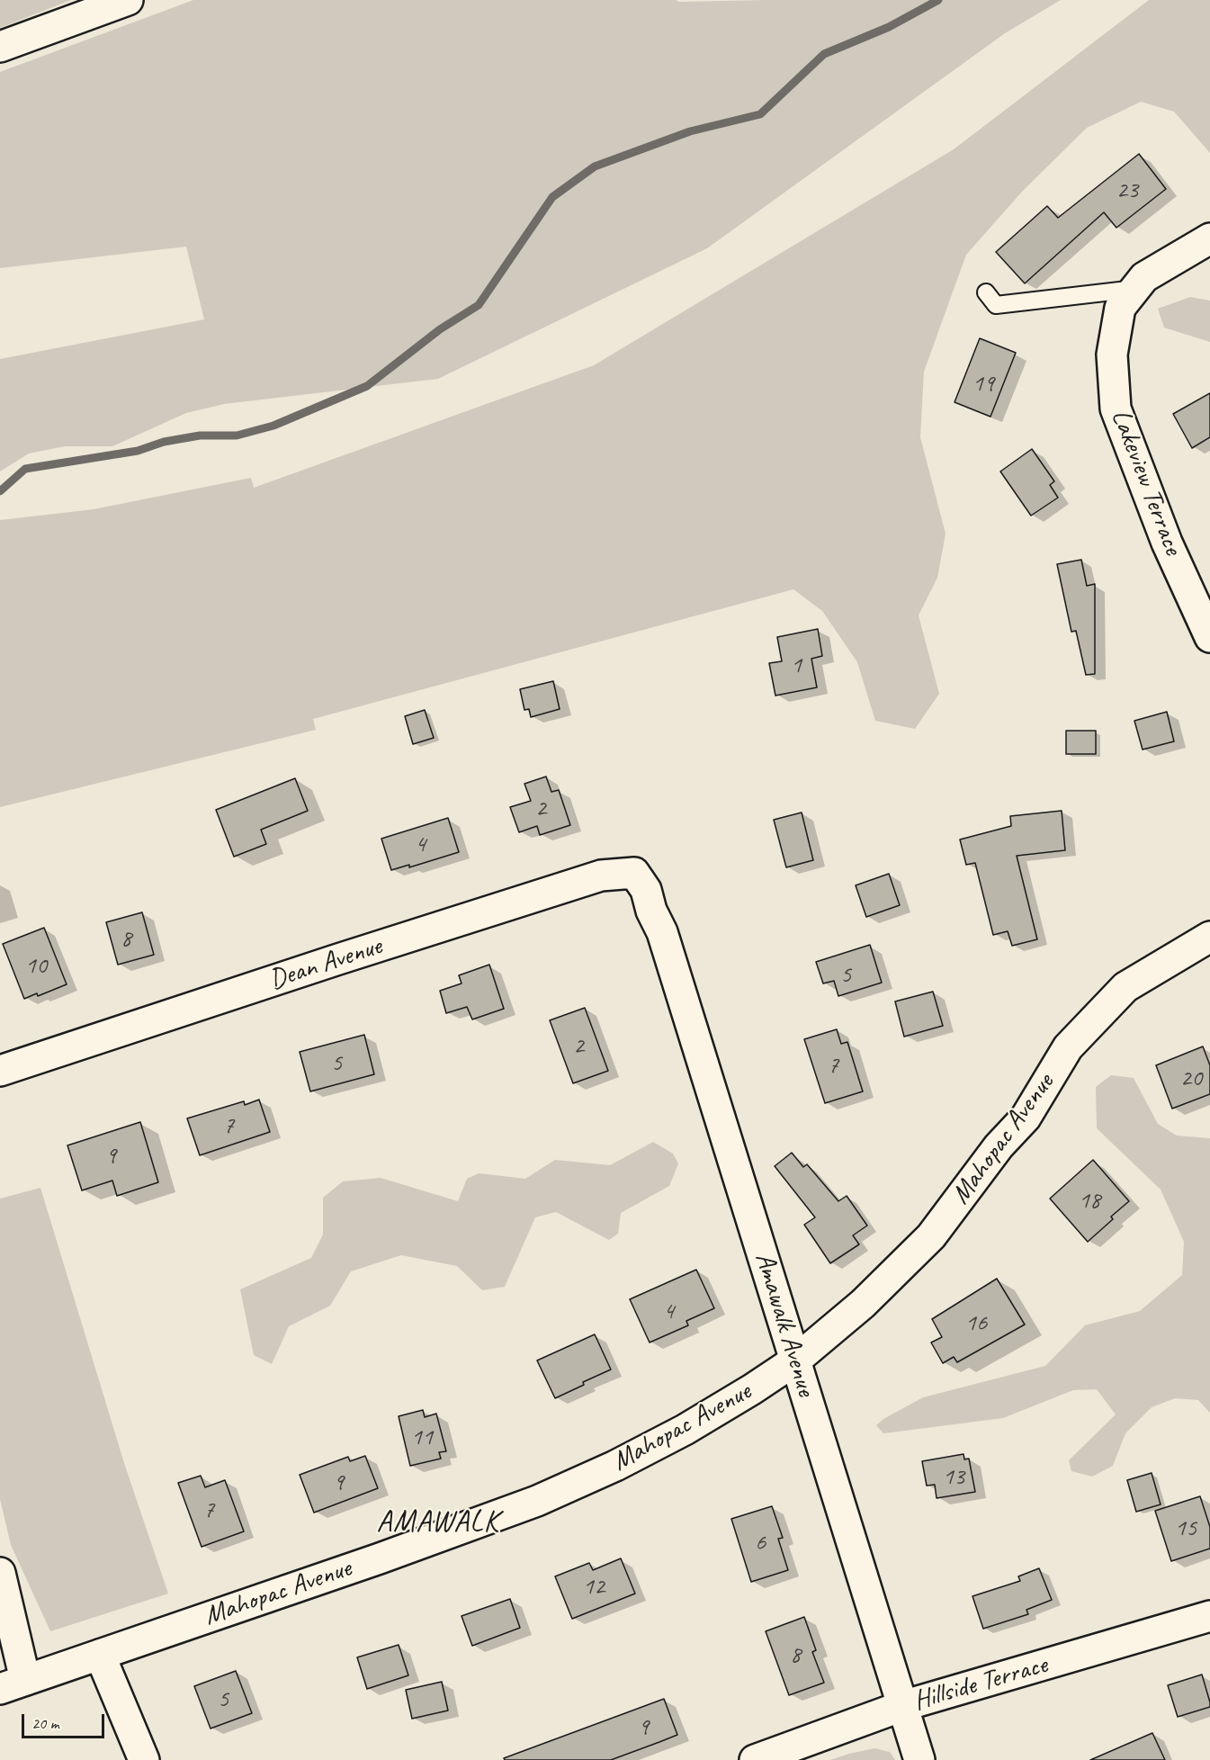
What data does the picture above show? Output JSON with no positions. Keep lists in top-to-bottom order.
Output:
{
  "streets": {
    "street": [
      "Lakeview Terrace",
      "Dean Avenue",
      "Mahopac Avenue",
      "Amawalk Avenue",
      "Hillside Terrace"
    ]
  },
  "crossings": [
    ["Dean Avenue", "Amawalk Avenue"],
    ["Mahopac Avenue", "Amawalk Avenue"],
    ["Amawalk Avenue", "Hillside Terrace"]
  ],
  "districts": ["AMAWALK"],
  "house_numbers": [
    "23",
    "19",
    "1",
    "2",
    "4",
    "8",
    "10",
    "5",
    "2",
    "5",
    "7",
    "20",
    "7",
    "9",
    "18",
    "4",
    "16",
    "11",
    "13",
    "9",
    "7",
    "15",
    "6",
    "12",
    "8",
    "5",
    "9"
  ],
  "scale_bar": "20 m"
}
